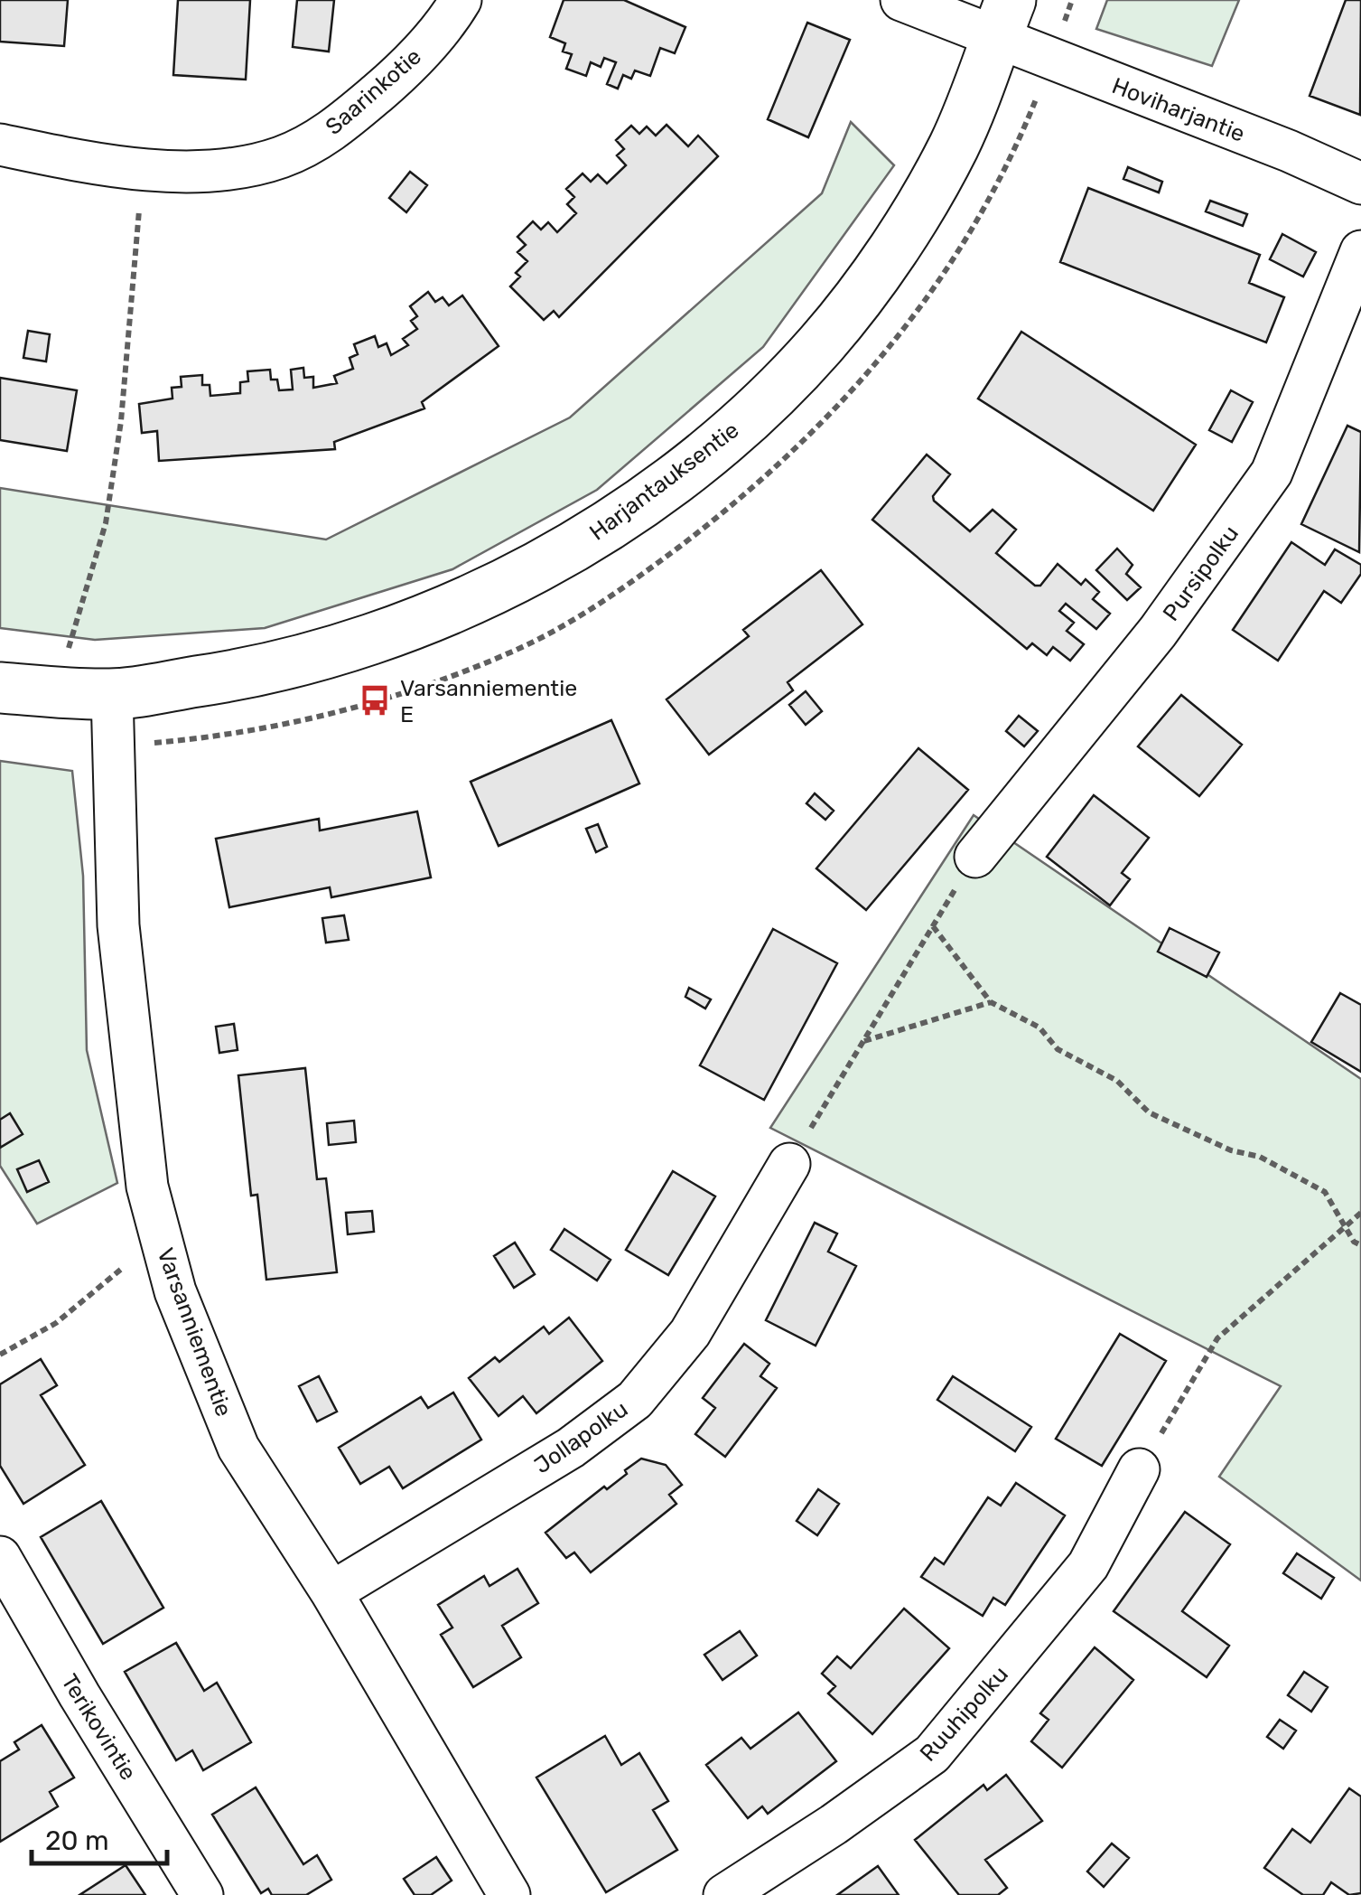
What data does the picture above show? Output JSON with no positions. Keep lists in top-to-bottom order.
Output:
{
  "streets": {
    "street": [
      "Saarinkotie",
      "Hoviharjantie",
      "Harjantauksentie",
      "Pursipolku",
      "Varsanniementie",
      "Jollapolku",
      "Ruuhipolku",
      "Terikovintie"
    ]
  },
  "crossings": [
    ["Hoviharjantie", "Harjantauksentie"],
    ["Harjantauksentie", "Varsanniementie"],
    ["Varsanniementie", "Jollapolku"]
  ],
  "places": {
    "bus stop": ["Varsanniementie E"]
  },
  "scale_bar": "20 m"
}
